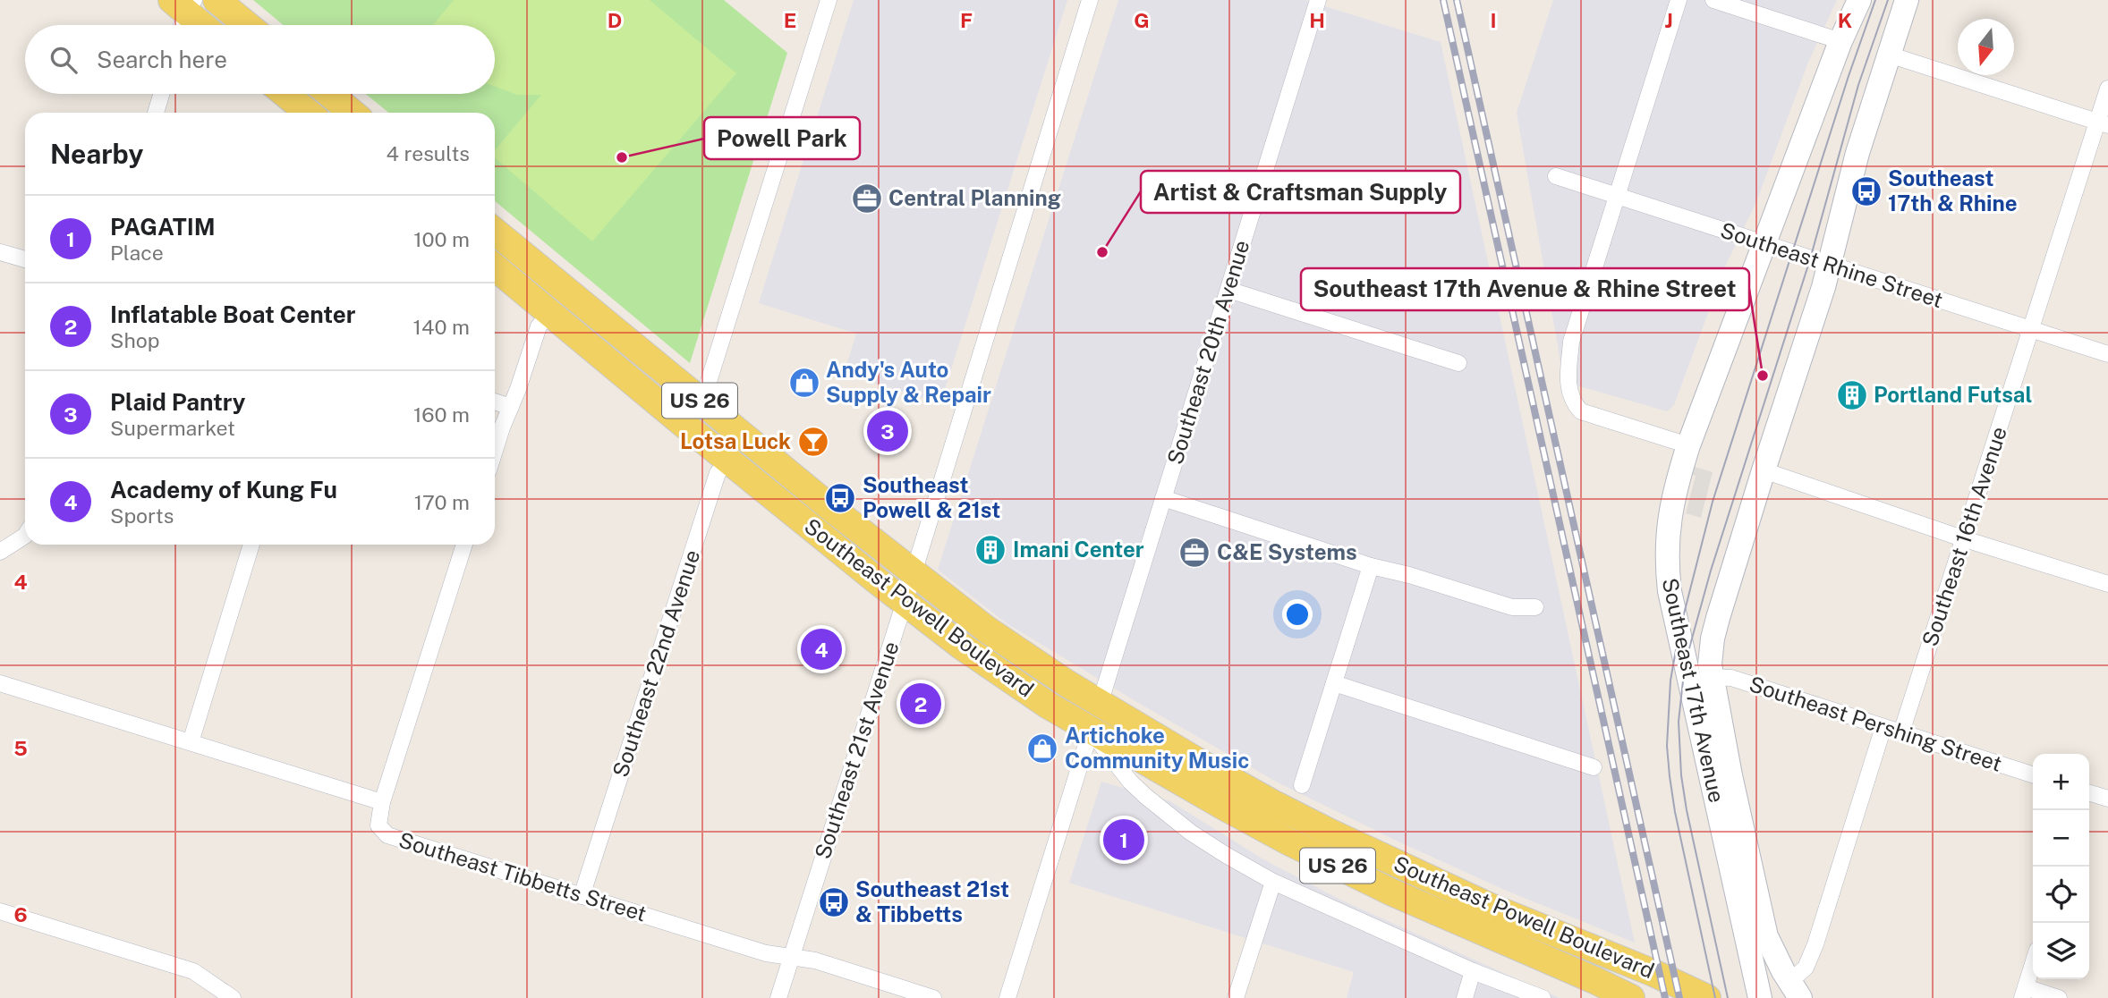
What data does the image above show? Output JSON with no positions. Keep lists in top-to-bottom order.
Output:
{
  "streets": {
    "main road": ["US 26", "Southeast Powell Boulevard"],
    "street": [
      "Southeast Rhine Street",
      "Southeast 20th Avenue",
      "Southeast 16th Avenue",
      "Southeast 22nd Avenue",
      "Southeast 17th Avenue",
      "Southeast Pershing Street",
      "Southeast 21st Avenue",
      "Southeast Tibbetts Street"
    ]
  },
  "crossings": [
    ["Southeast Rhine Street", "Southeast 16th Avenue"],
    ["Southeast Rhine Street", "Southeast 17th Avenue"],
    ["Southeast 20th Avenue", "Southeast Powell Boulevard"],
    ["Southeast 16th Avenue", "Southeast Pershing Street"],
    ["Southeast Powell Boulevard", "Southeast 22nd Avenue"],
    ["Southeast Powell Boulevard", "Southeast 21st Avenue"],
    ["Southeast 22nd Avenue", "Southeast Tibbetts Street"],
    ["Southeast 17th Avenue", "Southeast Pershing Street"],
    ["Southeast 21st Avenue", "Southeast Tibbetts Street"]
  ],
  "places": {
    "other": ["Powell Park", "Artist & Craftsman Supply", "Southeast 17th Avenue & Rhine Street"],
    "bus stop": ["Southeast 17th & Rhine", "Southeast Powell & 21st", "Southeast 21st & Tibbetts"],
    "office": ["Central Planning", "C&E Systems"],
    "shop": ["Andy's Auto Supply & Repair", "Artichoke Community Music"],
    "building": ["Portland Futsal", "Imani Center"],
    "bar": ["Lotsa Luck"]
  },
  "north": "bottom",
  "page": {
    "search": "Search here",
    "heading": ["Nearby", "4 results"],
    "list": [
      {
        "mark": "1",
        "name": "PAGATIM",
        "note": "Place",
        "value": "100 m"
      },
      {
        "mark": "2",
        "name": "Inflatable Boat Center",
        "note": "Shop",
        "value": "140 m"
      },
      {
        "mark": "3",
        "name": "Plaid Pantry",
        "note": "Supermarket",
        "value": "160 m"
      },
      {
        "mark": "4",
        "name": "Academy of Kung Fu",
        "note": "Sports",
        "value": "170 m"
      }
    ],
    "pins": [
      "3",
      "4",
      "2",
      "1"
    ],
    "map_buttons": ["+", "−"]
  },
  "grid": {
    "columns": [
      "D",
      "E",
      "F",
      "G",
      "H",
      "I",
      "J",
      "K"
    ],
    "rows": ["4", "5", "6"]
  }
}
